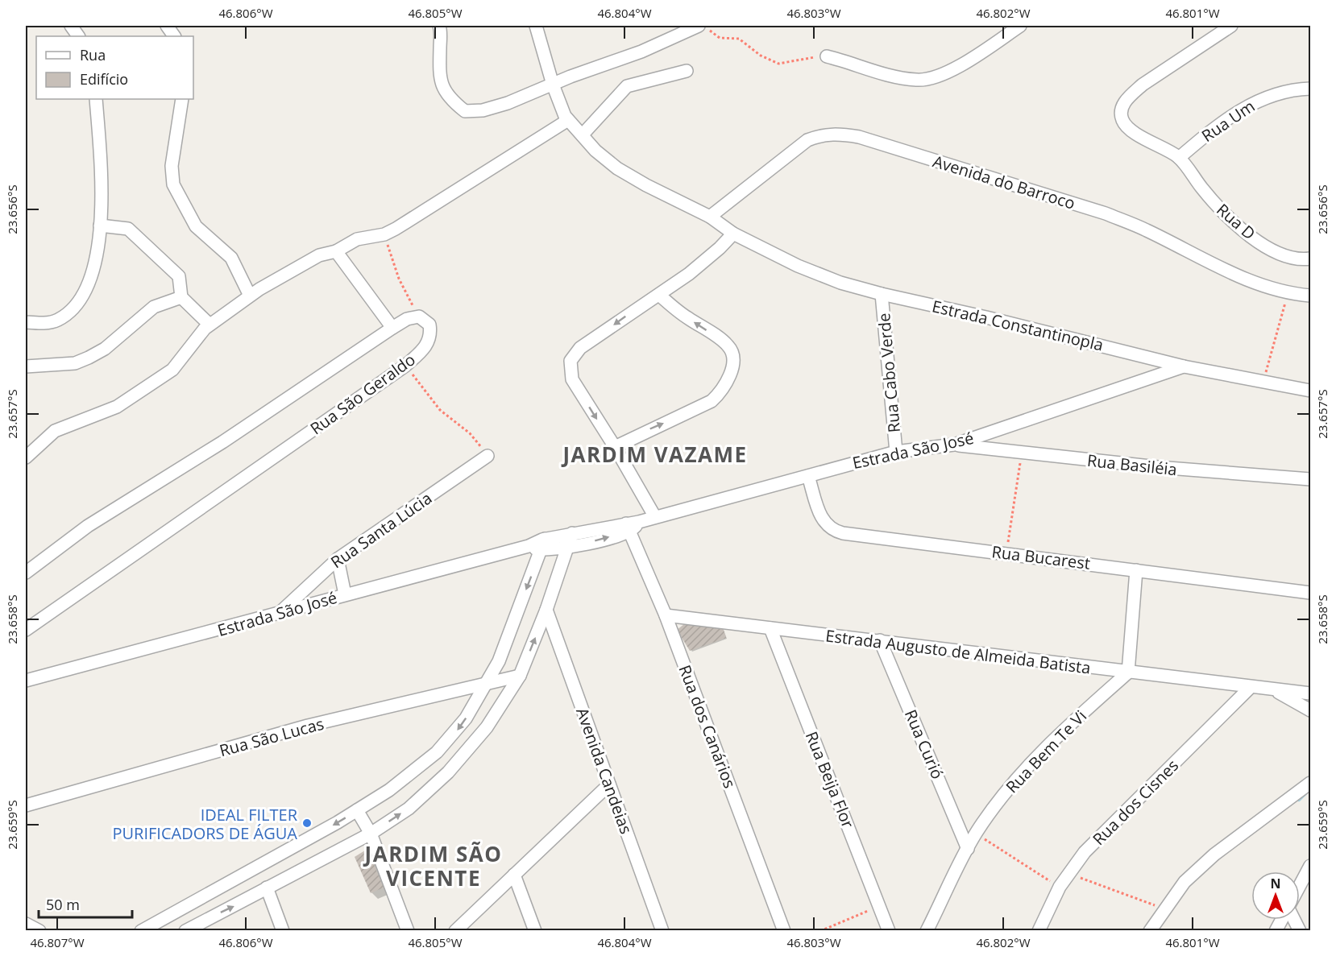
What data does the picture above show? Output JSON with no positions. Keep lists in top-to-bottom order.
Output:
{
  "streets": {
    "street": [
      "Rua Um",
      "Avenida do Barroco",
      "Rua D",
      "Estrada Constantinopla",
      "Rua Cabo Verde",
      "Rua São Geraldo",
      "Estrada São José",
      "Rua Basiléia",
      "Rua Santa Lúcia",
      "Rua Bucarest",
      "Estrada Augusto de Almeida Batista",
      "Rua dos Canários",
      "Rua São Lucas",
      "Rua Curió",
      "Rua Bem Te Vi",
      "Avenida Candeias",
      "Rua Beija Flor",
      "Rua dos Cisnes"
    ]
  },
  "crossings": [
    ["Rua Um", "Rua D"],
    ["Avenida do Barroco", "Estrada Constantinopla"],
    ["Estrada Constantinopla", "Rua Cabo Verde"],
    ["Estrada Constantinopla", "Estrada São José"],
    ["Rua Cabo Verde", "Estrada São José"],
    ["Estrada São José", "Rua Basiléia"],
    ["Estrada São José", "Rua Santa Lúcia"],
    ["Estrada São José", "Rua Bucarest"],
    ["Estrada São José", "Rua dos Canários"],
    ["Estrada Augusto de Almeida Batista", "Rua dos Canários"],
    ["Estrada Augusto de Almeida Batista", "Rua Curió"],
    ["Estrada Augusto de Almeida Batista", "Rua Bem Te Vi"],
    ["Estrada Augusto de Almeida Batista", "Rua Beija Flor"],
    ["Estrada Augusto de Almeida Batista", "Rua dos Cisnes"],
    ["Rua Curió", "Rua Bem Te Vi"]
  ],
  "districts": ["JARDIM VAZAME", "JARDIM SÃO VICENTE"],
  "places": ["IDEAL FILTER PURIFICADORS DE ÁGUA"],
  "legend": ["Rua", "Edifício"],
  "scale_bar": "50 m",
  "north": "top",
  "coordinates": [
    "46.806°W",
    "46.805°W",
    "46.804°W",
    "46.803°W",
    "46.802°W",
    "46.801°W",
    "23.656°S",
    "23.657°S",
    "23.658°S",
    "23.659°S",
    "46.807°W"
  ]
}
